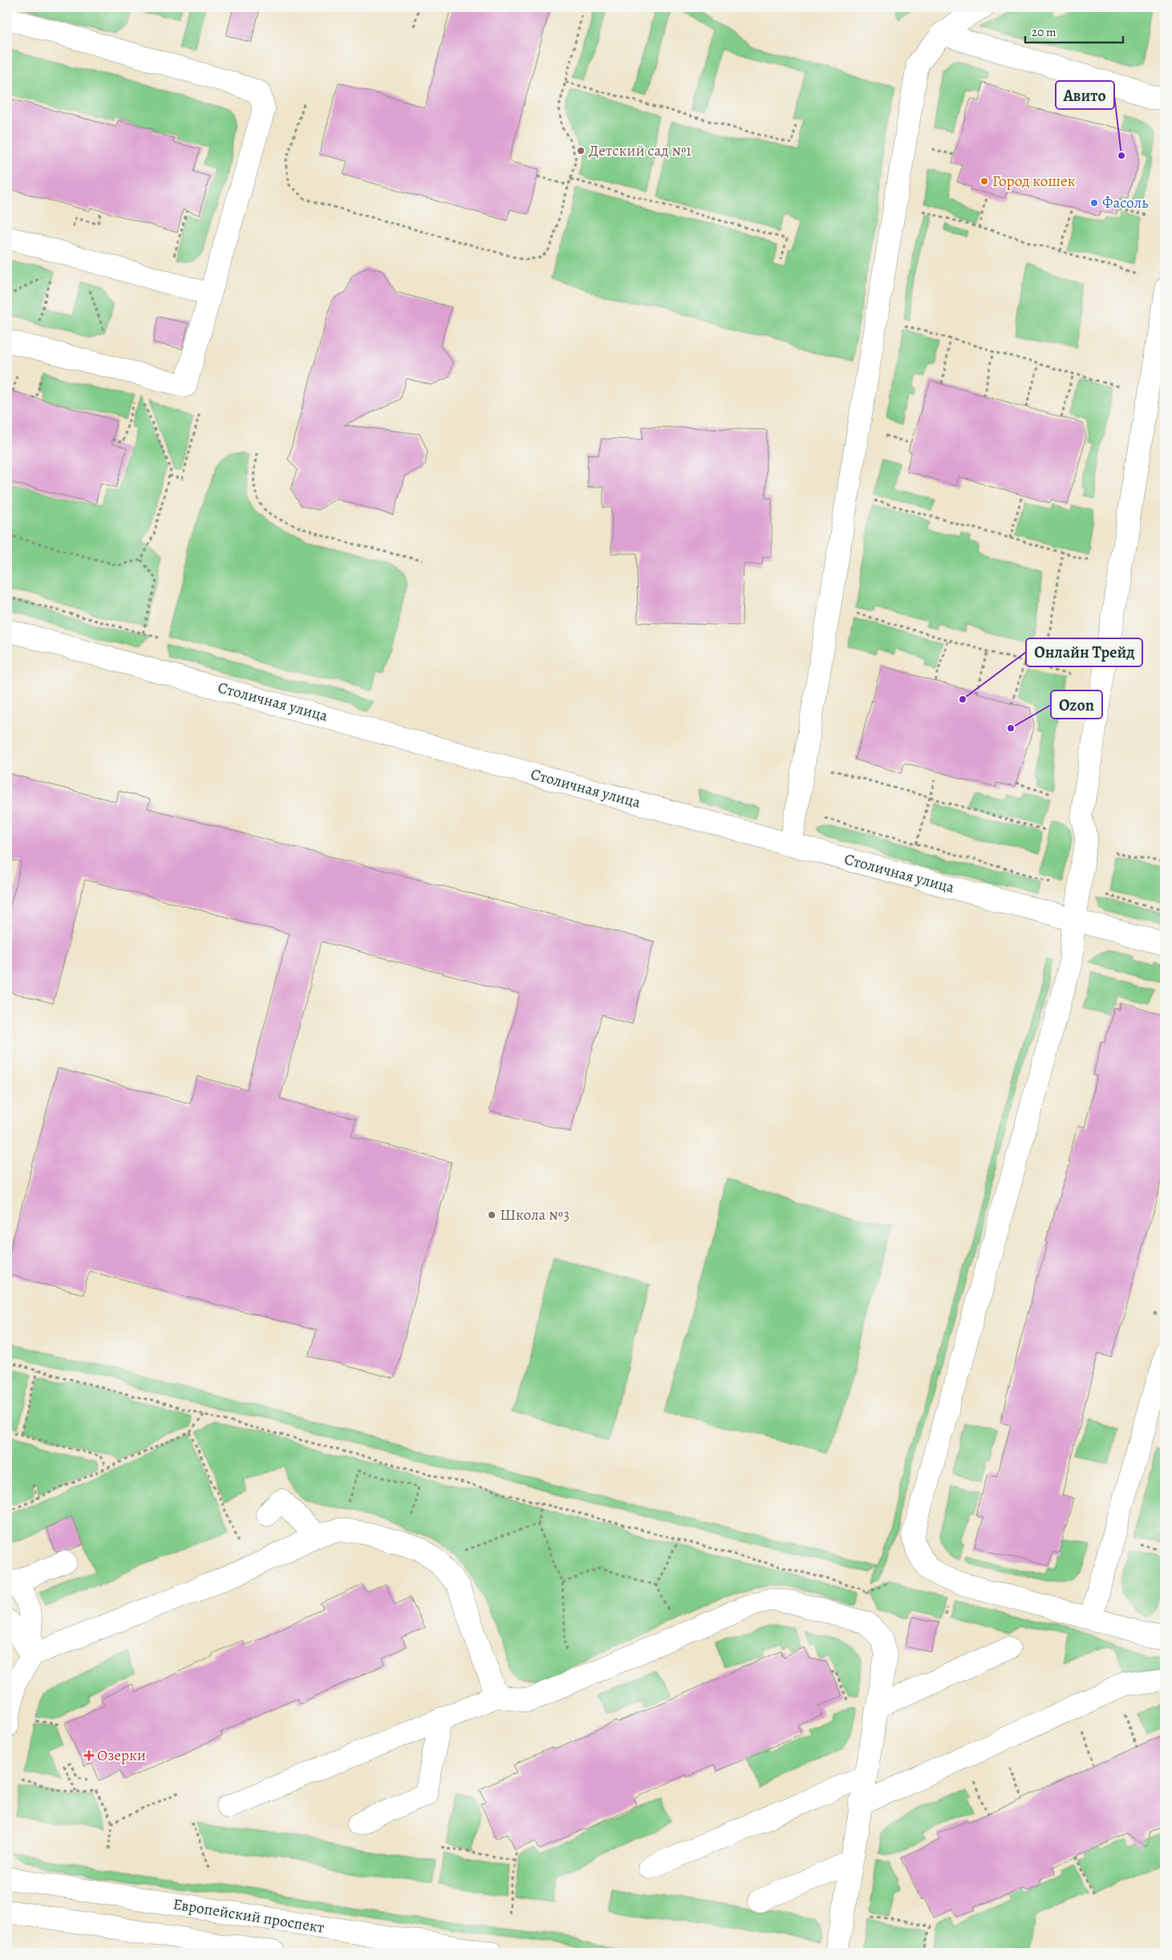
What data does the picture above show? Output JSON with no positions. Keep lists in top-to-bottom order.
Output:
{
  "streets": {
    "street": ["Столичная улица", "Европейский проспект"]
  },
  "places": {
    "other": [
      "Детский сад №1",
      "Авито",
      "Город кошек",
      "Фасоль",
      "Онлайн Трейд",
      "Ozon",
      "Школа №3"
    ],
    "health": ["Озерки"]
  },
  "scale_bar": "20 m"
}
